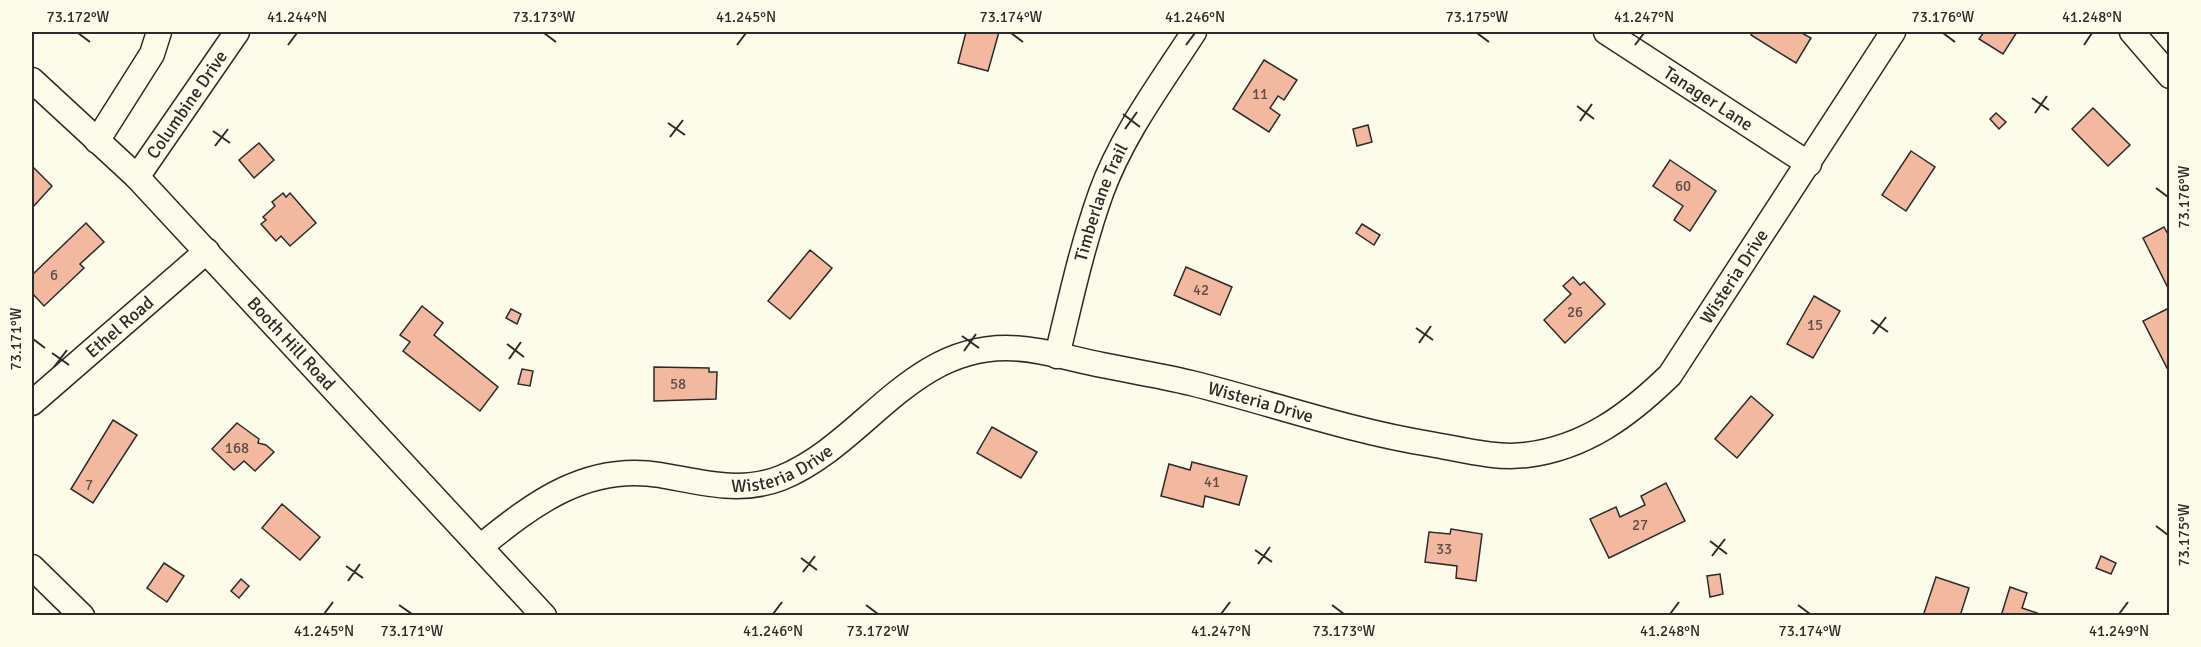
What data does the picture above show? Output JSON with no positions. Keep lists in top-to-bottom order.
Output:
{
  "streets": {
    "street": [
      "Tanager Lane",
      "Columbine Drive",
      "Timberlane Trail",
      "Wisteria Drive",
      "Ethel Road",
      "Booth Hill Road"
    ]
  },
  "crossings": [
    ["Tanager Lane", "Wisteria Drive"],
    ["Columbine Drive", "Booth Hill Road"],
    ["Timberlane Trail", "Wisteria Drive"],
    ["Wisteria Drive", "Booth Hill Road"],
    ["Ethel Road", "Booth Hill Road"]
  ],
  "house_numbers": [
    "11",
    "60",
    "6",
    "42",
    "26",
    "15",
    "58",
    "168",
    "41",
    "7",
    "27",
    "33"
  ],
  "coordinates": [
    "73.172°W",
    "41.244°N",
    "73.173°W",
    "41.245°N",
    "73.174°W",
    "41.246°N",
    "73.175°W",
    "41.247°N",
    "73.176°W",
    "41.248°N",
    "73.171°W",
    "41.249°N"
  ]
}
